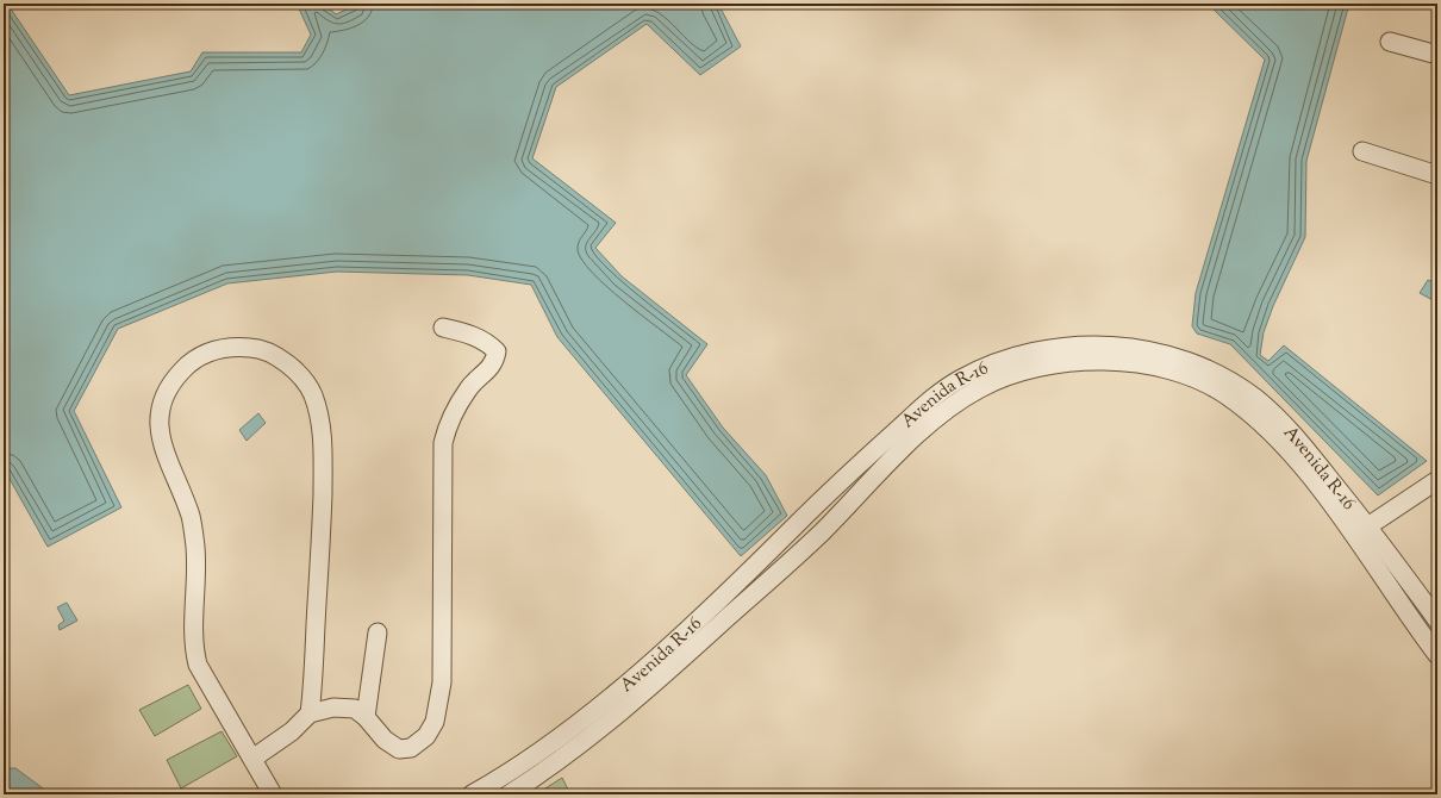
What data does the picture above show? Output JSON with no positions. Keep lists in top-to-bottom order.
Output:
{
  "streets": {
    "street": ["Avenida R-16"]
  }
}
